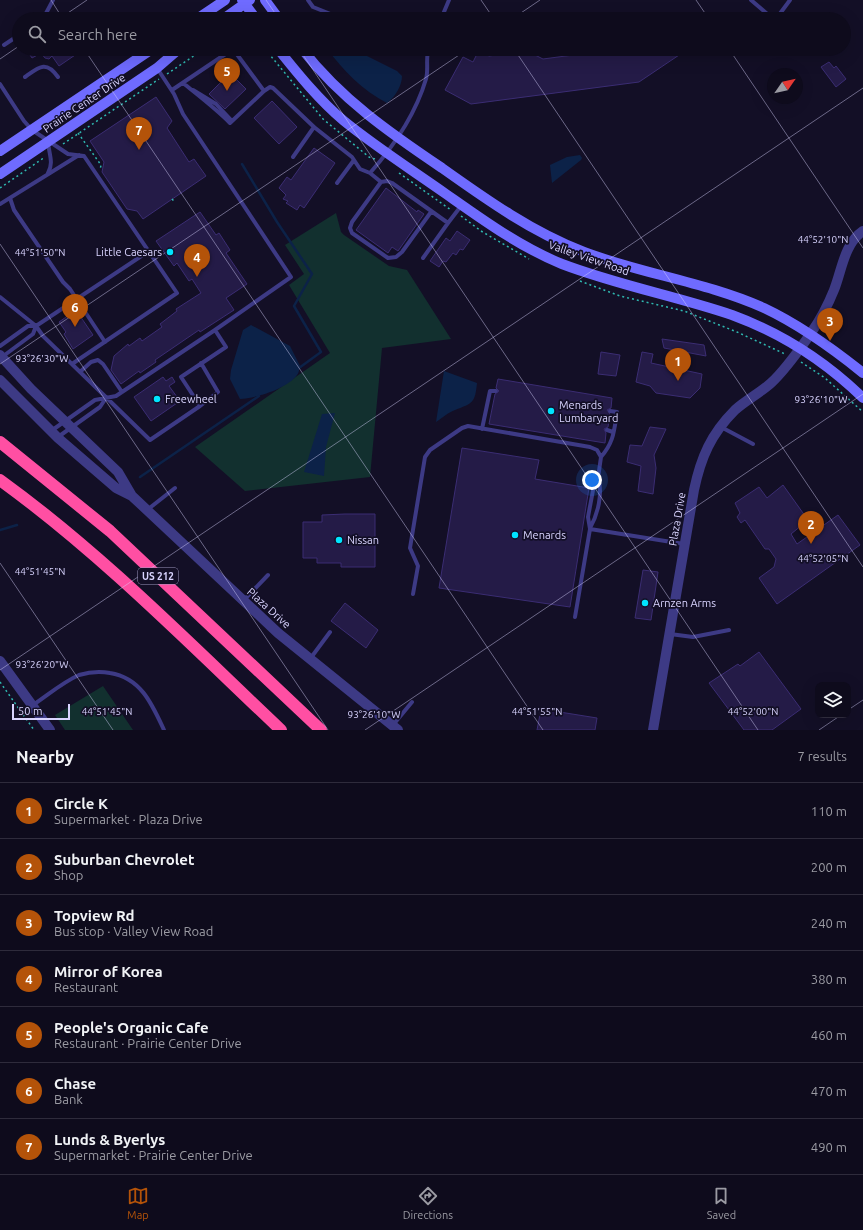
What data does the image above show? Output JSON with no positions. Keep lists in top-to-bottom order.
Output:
{
  "streets": {
    "highway": ["US 212"],
    "main road": ["Prairie Center Drive", "Valley View Road"],
    "street": ["Plaza Drive"]
  },
  "crossings": [
    ["Valley View Road", "Plaza Drive"]
  ],
  "places": [
    "Little Caesars",
    "Freewheel",
    "Menards Lumbaryard",
    "Menards",
    "Nissan",
    "Arnzen Arms"
  ],
  "scale_bar": "50 m",
  "north": "top right",
  "page": {
    "search": "Search here",
    "pins": [
      "5",
      "7",
      "4",
      "6",
      "3",
      "1",
      "2"
    ],
    "scale": "50 m",
    "heading": ["Nearby", "7 results"],
    "list": [
      {
        "mark": "1",
        "name": "Circle K",
        "note": "Supermarket · Plaza Drive",
        "value": "110 m"
      },
      {
        "mark": "2",
        "name": "Suburban Chevrolet",
        "note": "Shop",
        "value": "200 m"
      },
      {
        "mark": "3",
        "name": "Topview Rd",
        "note": "Bus stop · Valley View Road",
        "value": "240 m"
      },
      {
        "mark": "4",
        "name": "Mirror of Korea",
        "note": "Restaurant",
        "value": "380 m"
      },
      {
        "mark": "5",
        "name": "People's Organic Cafe",
        "note": "Restaurant · Prairie Center Drive",
        "value": "460 m"
      },
      {
        "mark": "6",
        "name": "Chase",
        "note": "Bank",
        "value": "470 m"
      },
      {
        "mark": "7",
        "name": "Lunds & Byerlys",
        "note": "Supermarket · Prairie Center Drive",
        "value": "490 m"
      }
    ],
    "nav": ["Map", "Directions", "Saved"]
  },
  "coordinates": [
    "44°52'10\"N",
    "44°51'50\"N",
    "93°26'30\"W",
    "93°26'10\"W",
    "44°52'05\"N",
    "44°51'45\"N",
    "93°26'20\"W",
    "44°51'55\"N",
    "44°52'00\"N"
  ]
}
